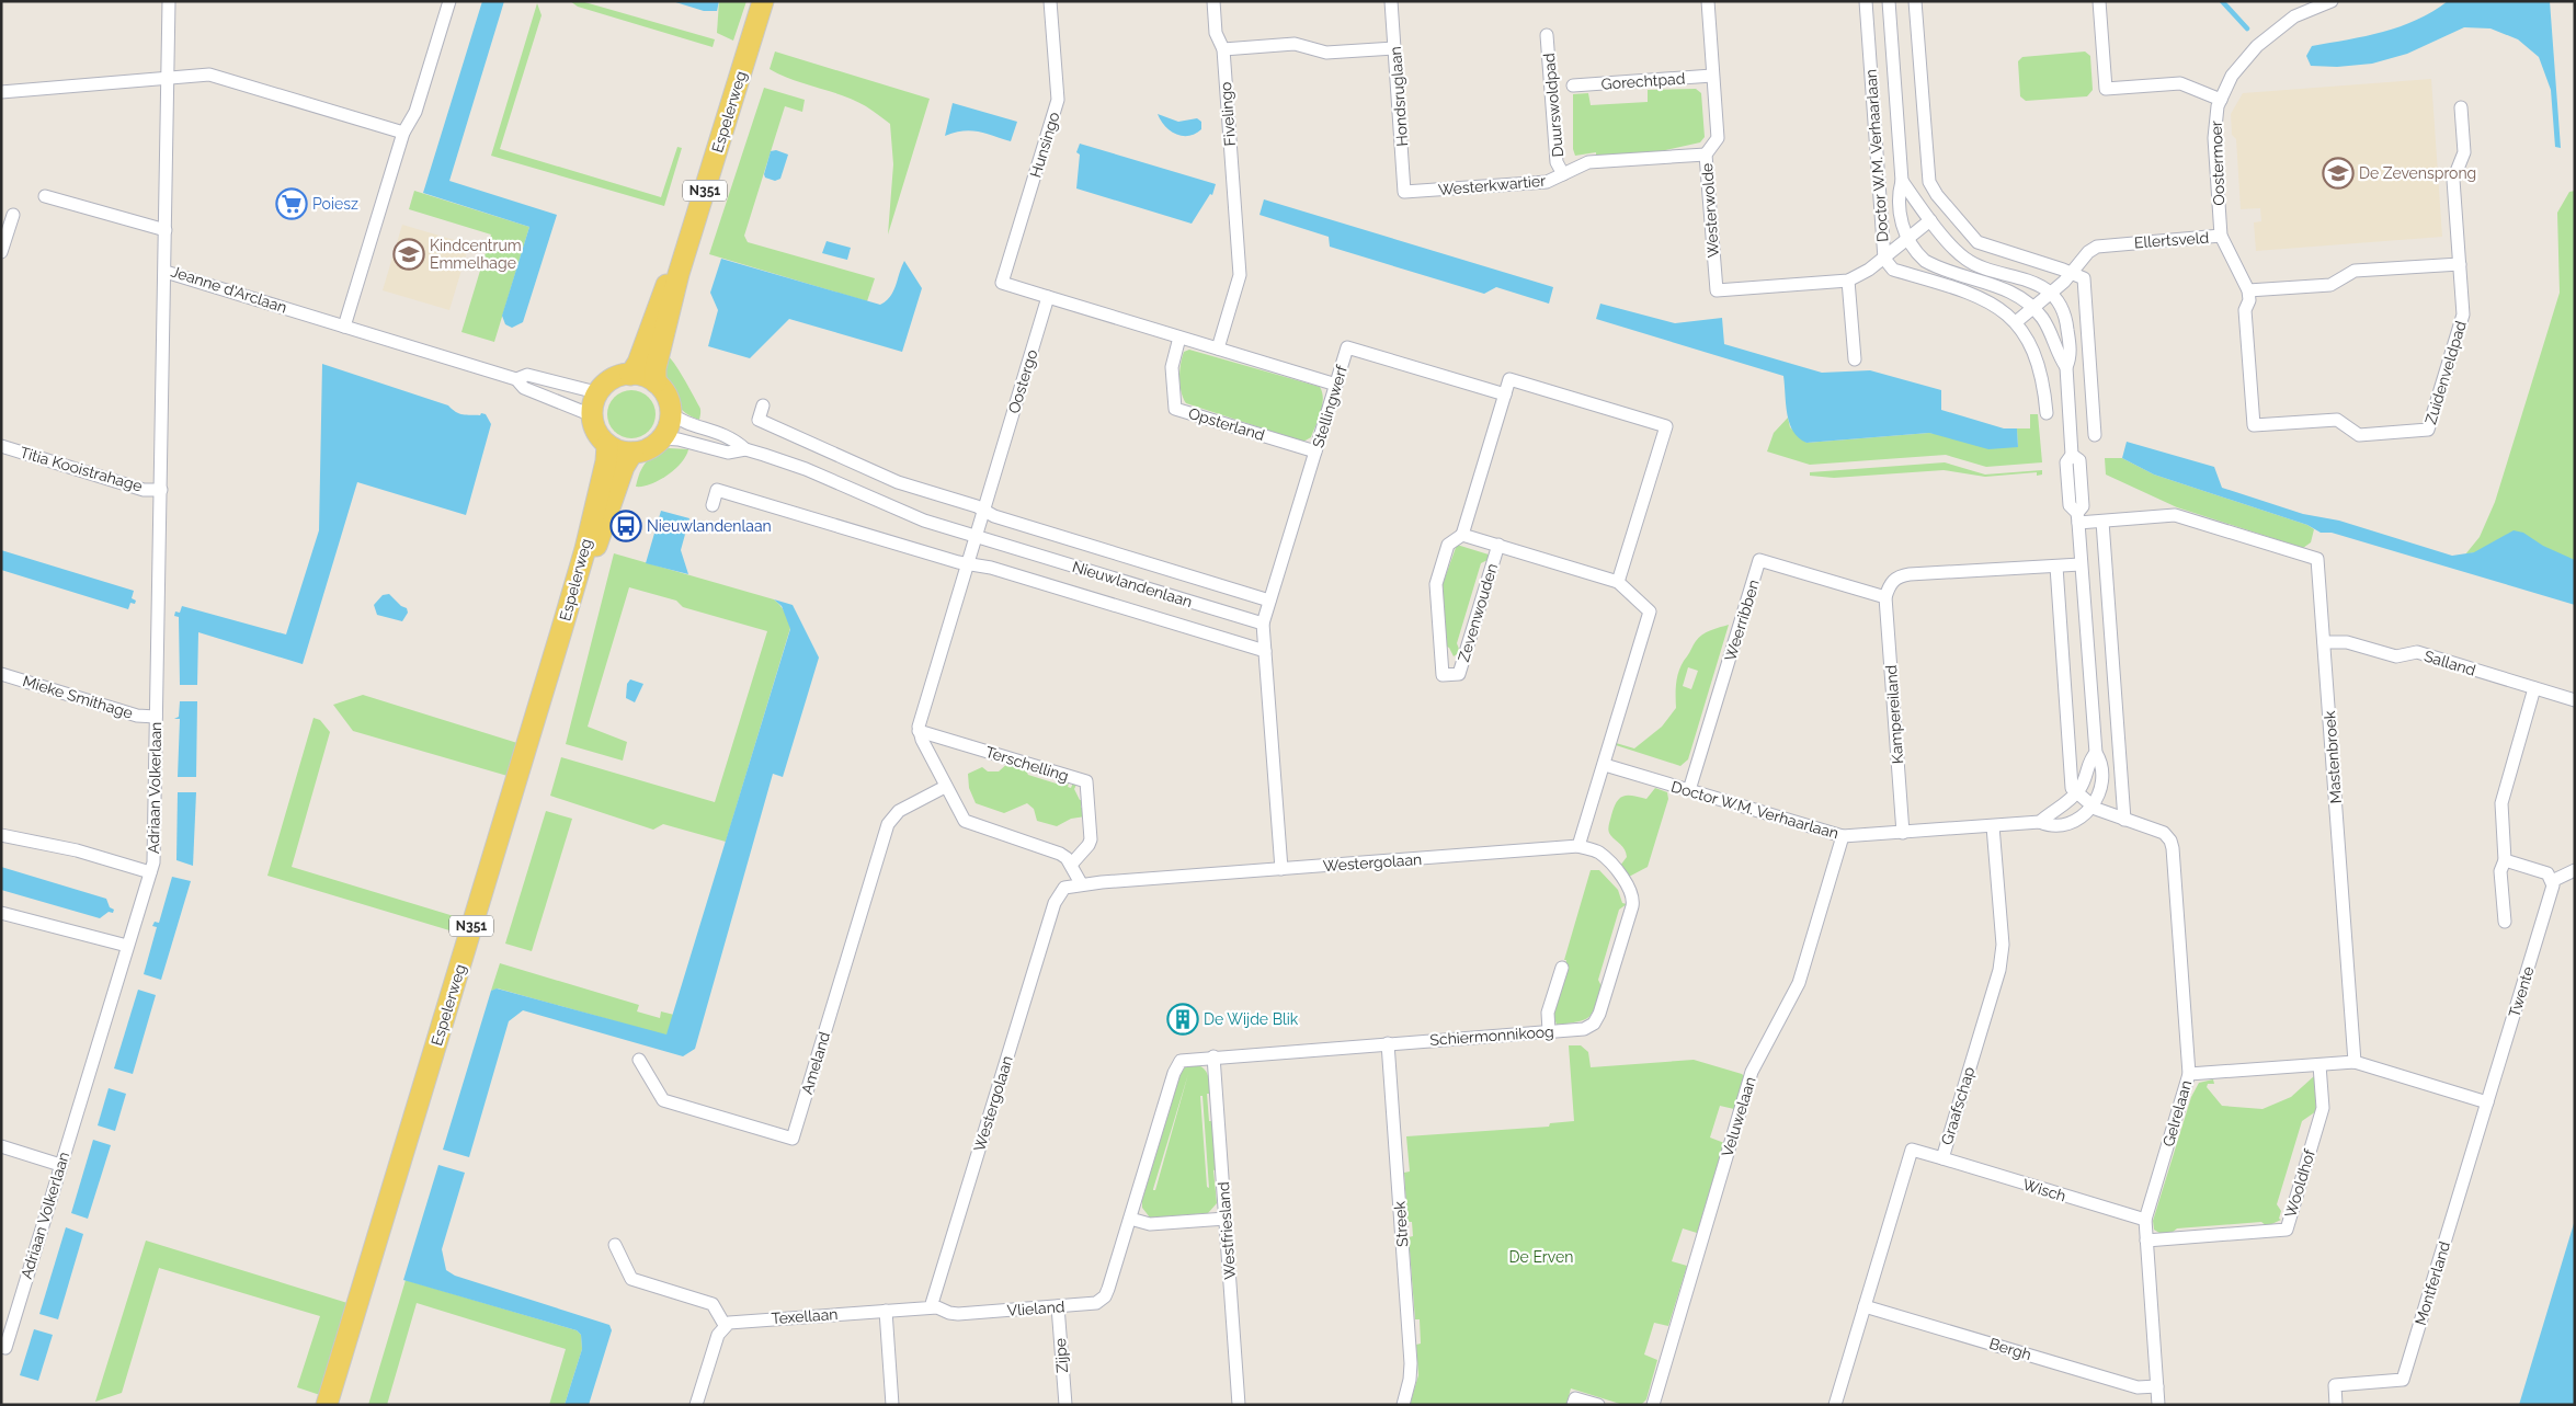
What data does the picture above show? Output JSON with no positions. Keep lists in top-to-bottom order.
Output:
{
  "streets": {
    "main road": ["Espelerweg", "N351"],
    "street": [
      "Gorechtpad",
      "Hondsruglaan",
      "Duurswoldpad",
      "Fivelingo",
      "Hunsingo",
      "Doctor W.M. Verhaarlaan",
      "Oostermoer",
      "Westerkwartier",
      "Westerwolde",
      "Ellertsveld",
      "Jeanne d'Arclaan",
      "Zuidenveldpad",
      "Oostergo",
      "Stellingwerf",
      "Opsterland",
      "Titia Kooistrahage",
      "Nieuwlandenlaan",
      "Zevenwouden",
      "Weerribben",
      "Salland",
      "Mieke Smithage",
      "Kampereiland",
      "Mastenbroek",
      "Terschelling",
      "Adriaan Volkerlaan",
      "Westergolaan",
      "Twente",
      "Schiermonnikoog",
      "Ameland",
      "Graafschap",
      "Gelrelaan",
      "Veluwelaan",
      "Wooldhof",
      "Wisch",
      "Streek",
      "Westfriesland",
      "Montferland",
      "Vlieland",
      "Texellaan",
      "Bergh",
      "Zijpe"
    ]
  },
  "crossings": [
    ["Gorechtpad", "Westerwolde"],
    ["Hondsruglaan", "Westerkwartier"],
    ["Duurswoldpad", "Westerkwartier"],
    ["Espelerweg", "Jeanne d'Arclaan"],
    ["Espelerweg", "Nieuwlandenlaan"],
    ["Hunsingo", "Oostergo"],
    ["Doctor W.M. Verhaarlaan", "Westerwolde"],
    ["Doctor W.M. Verhaarlaan", "Zevenwouden"],
    ["Doctor W.M. Verhaarlaan", "Weerribben"],
    ["Doctor W.M. Verhaarlaan", "Kampereiland"],
    ["Doctor W.M. Verhaarlaan", "Mastenbroek"],
    ["Doctor W.M. Verhaarlaan", "Graafschap"],
    ["Doctor W.M. Verhaarlaan", "Gelrelaan"],
    ["Doctor W.M. Verhaarlaan", "Veluwelaan"],
    ["Oostermoer", "Ellertsveld"],
    ["Westerkwartier", "Westerwolde"],
    ["Ellertsveld", "Zuidenveldpad"],
    ["Jeanne d'Arclaan", "Nieuwlandenlaan"],
    ["Jeanne d'Arclaan", "Adriaan Volkerlaan"],
    ["Oostergo", "Nieuwlandenlaan"],
    ["Stellingwerf", "Opsterland"],
    ["Stellingwerf", "Nieuwlandenlaan"],
    ["Titia Kooistrahage", "Adriaan Volkerlaan"],
    ["Weerribben", "Kampereiland"],
    ["Salland", "Mastenbroek"],
    ["Mieke Smithage", "Adriaan Volkerlaan"],
    ["Westergolaan", "Schiermonnikoog"],
    ["Westergolaan", "Vlieland"],
    ["Twente", "Montferland"],
    ["Schiermonnikoog", "Streek"],
    ["Schiermonnikoog", "Westfriesland"],
    ["Schiermonnikoog", "Vlieland"],
    ["Graafschap", "Wisch"],
    ["Graafschap", "Bergh"],
    ["Gelrelaan", "Wooldhof"],
    ["Gelrelaan", "Wisch"],
    ["Gelrelaan", "Bergh"],
    ["Vlieland", "Texellaan"],
    ["Vlieland", "Zijpe"]
  ],
  "parks": ["De Erven"],
  "places": {
    "school or university": ["De Zevensprong", "Kindcentrum Emmelhage"],
    "supermarket": ["Poiesz"],
    "bus stop": ["Nieuwlandenlaan"],
    "building": ["De Wijde Blik"]
  }
}
